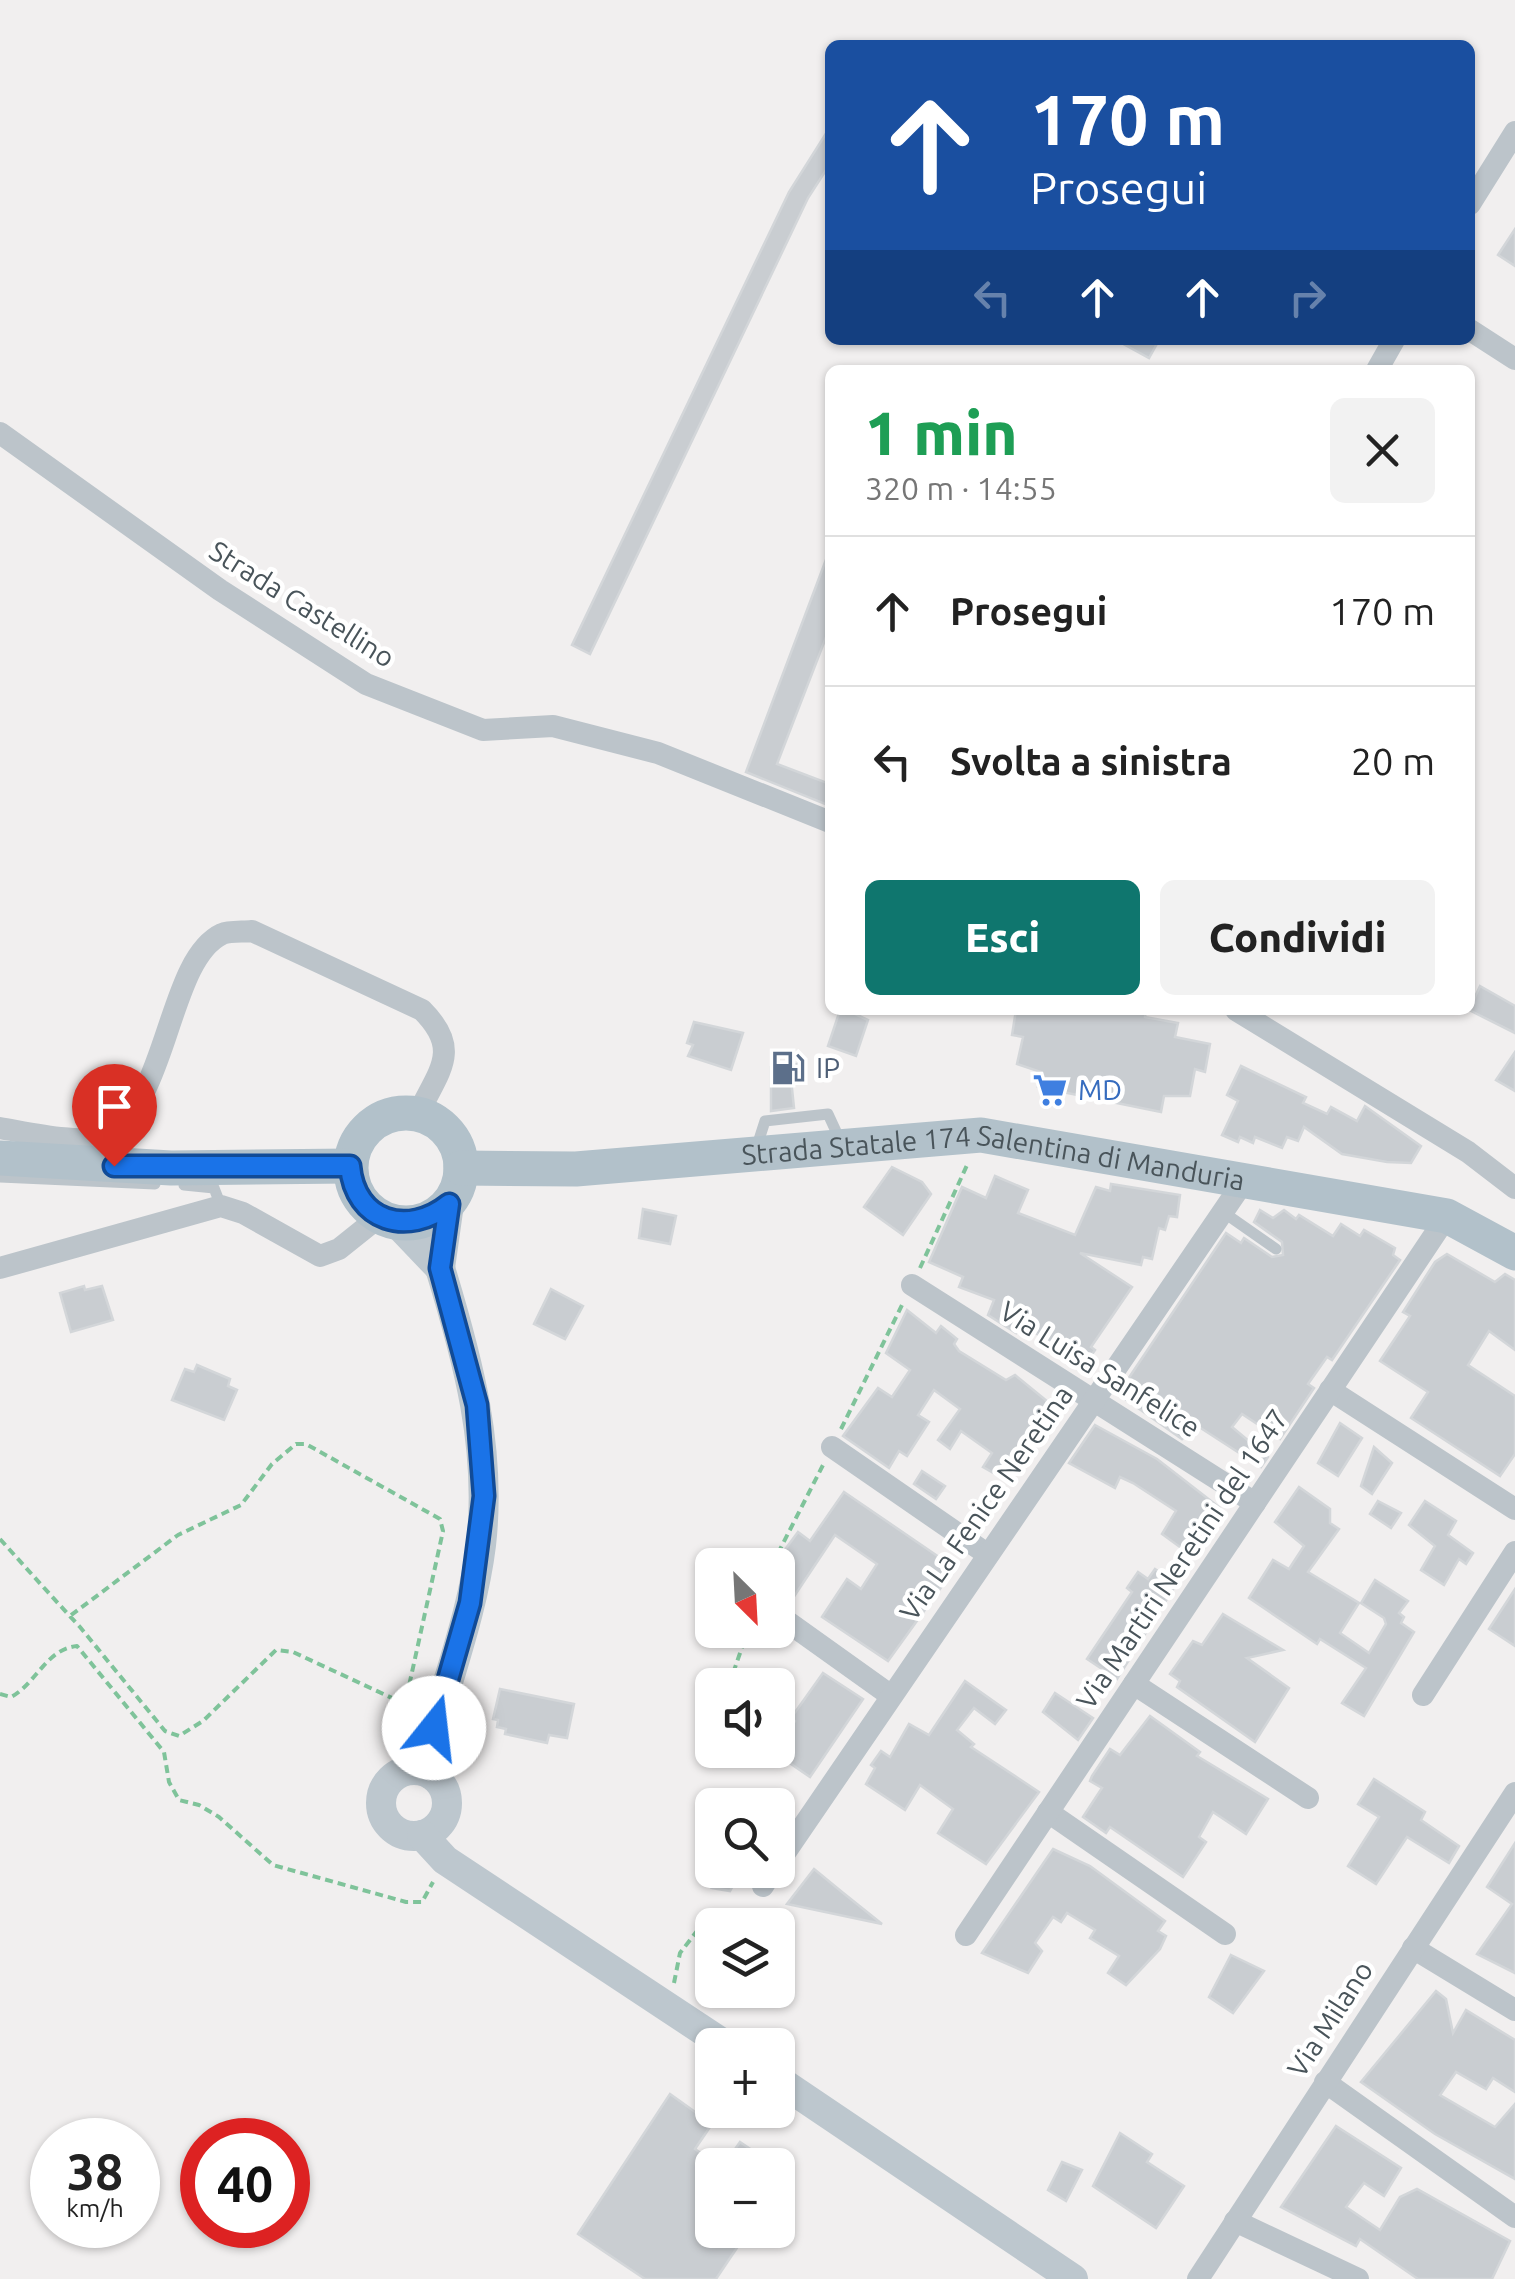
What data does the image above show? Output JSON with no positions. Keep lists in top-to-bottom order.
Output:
{
  "streets": {
    "main road": ["Strada Statale 174 Salentina di Manduria"],
    "street": [
      "Strada Castellino",
      "Via Luisa Sanfelice",
      "Via La Fenice Neretina",
      "Via Martiri Neretini del 1647",
      "Via Milano"
    ]
  },
  "crossings": [
    ["Strada Statale 174 Salentina di Manduria", "Via La Fenice Neretina"],
    ["Strada Statale 174 Salentina di Manduria", "Via Martiri Neretini del 1647"],
    ["Via Luisa Sanfelice", "Via La Fenice Neretina"],
    ["Via Luisa Sanfelice", "Via Martiri Neretini del 1647"]
  ],
  "places": {
    "fuel station": ["IP"],
    "supermarket": ["MD"]
  },
  "north": "bottom right",
  "page": {
    "turn": ["170 m", "Prosegui"],
    "heading": ["1 min", "320 m · 14:55"],
    "list": [
      {
        "name": "Prosegui",
        "value": "170 m"
      },
      {
        "name": "Svolta a sinistra",
        "value": "20 m"
      }
    ],
    "buttons": ["Esci", "Condividi"],
    "map_buttons": ["+", "−"],
    "speed": "38 km/h",
    "limit": "40"
  }
}
